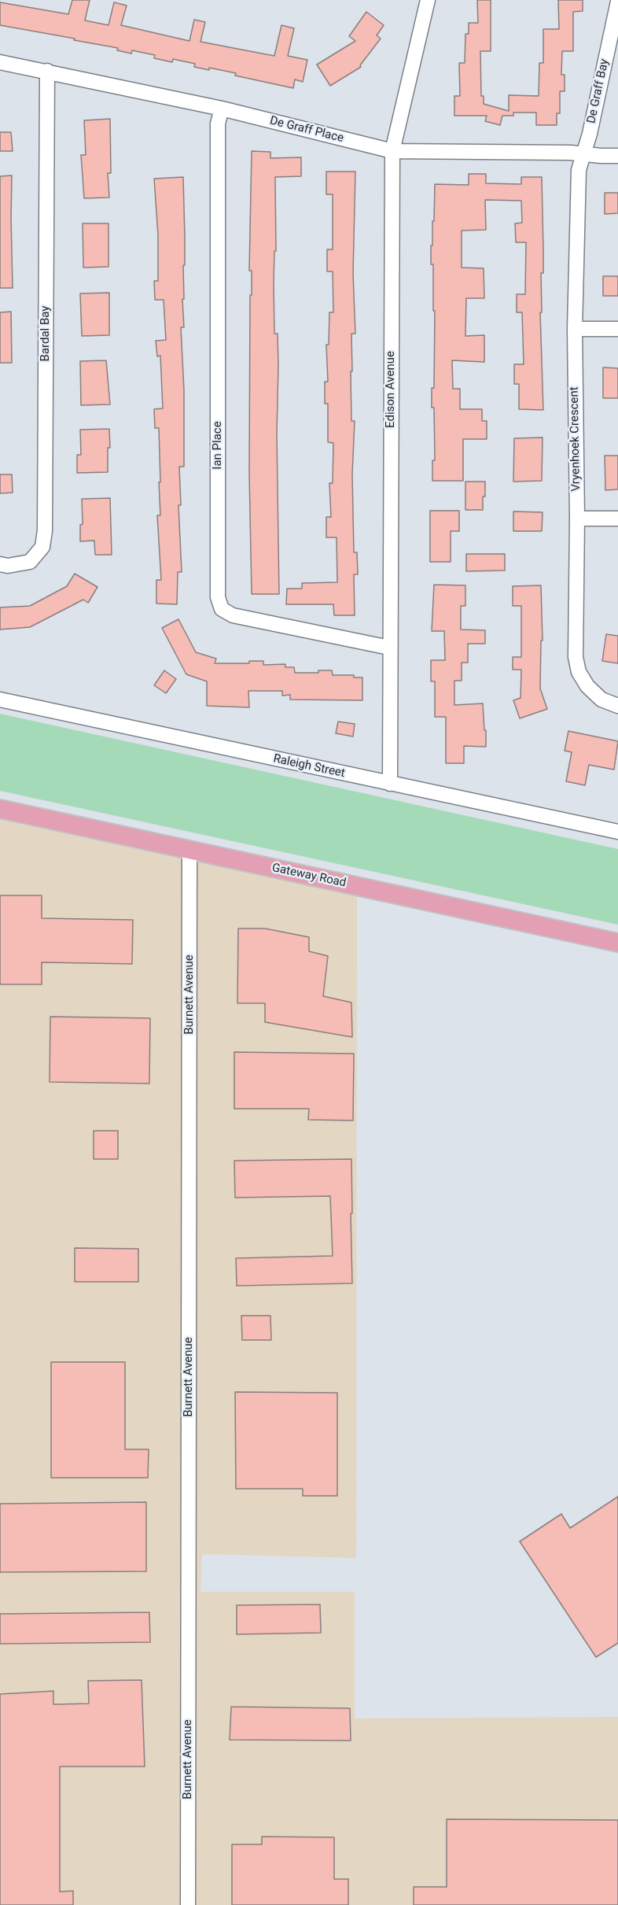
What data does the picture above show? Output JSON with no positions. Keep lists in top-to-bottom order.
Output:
{
  "streets": {
    "main road": ["Gateway Road"],
    "street": [
      "De Graff Bay",
      "De Graff Place",
      "Bardal Bay",
      "Edison Avenue",
      "Vryenhoek Crescent",
      "Ian Place",
      "Raleigh Street",
      "Burnett Avenue"
    ]
  },
  "crossings": [
    ["De Graff Bay", "De Graff Place"],
    ["De Graff Bay", "Vryenhoek Crescent"],
    ["De Graff Place", "Bardal Bay"],
    ["De Graff Place", "Edison Avenue"],
    ["De Graff Place", "Vryenhoek Crescent"],
    ["De Graff Place", "Ian Place"],
    ["Edison Avenue", "Ian Place"],
    ["Edison Avenue", "Raleigh Street"],
    ["Gateway Road", "Burnett Avenue"]
  ]
}
